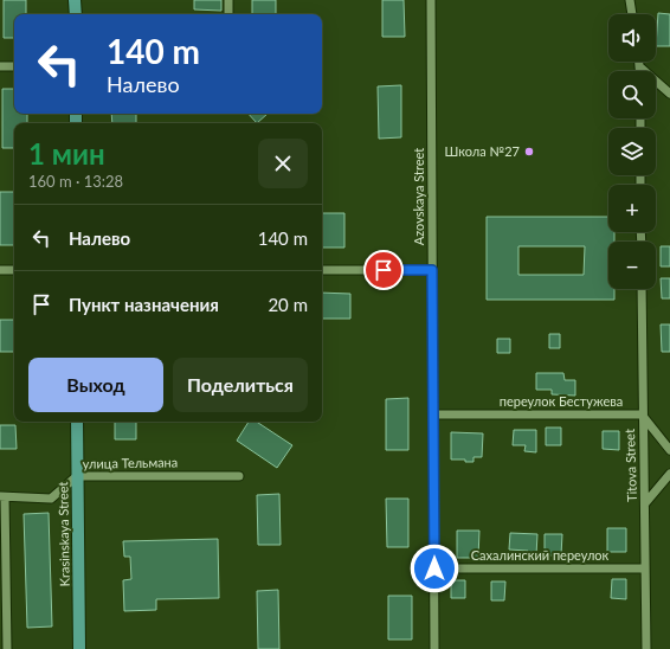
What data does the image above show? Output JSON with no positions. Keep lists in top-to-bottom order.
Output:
{
  "streets": {
    "main road": ["Krasinskaya Street"],
    "street": [
      "Azovskaya Street",
      "переулок Бестужева",
      "улица Тельмана",
      "Titova Street",
      "Сахалинский переулок"
    ]
  },
  "crossings": [
    ["Azovskaya Street", "переулок Бестужева"],
    ["Azovskaya Street", "Сахалинский переулок"],
    ["переулок Бестужева", "Titova Street"],
    ["улица Тельмана", "Krasinskaya Street"],
    ["Titova Street", "Сахалинский переулок"]
  ],
  "places": ["Школа №27"],
  "page": {
    "map_buttons": ["+", "−"],
    "turn": ["140 m", "Налево"],
    "heading": ["1 мин", "160 m · 13:28"],
    "list": [
      {
        "name": "Налево",
        "value": "140 m"
      },
      {
        "name": "Пункт назначения",
        "value": "20 m"
      }
    ],
    "buttons": ["Выход", "Поделиться"]
  }
}
